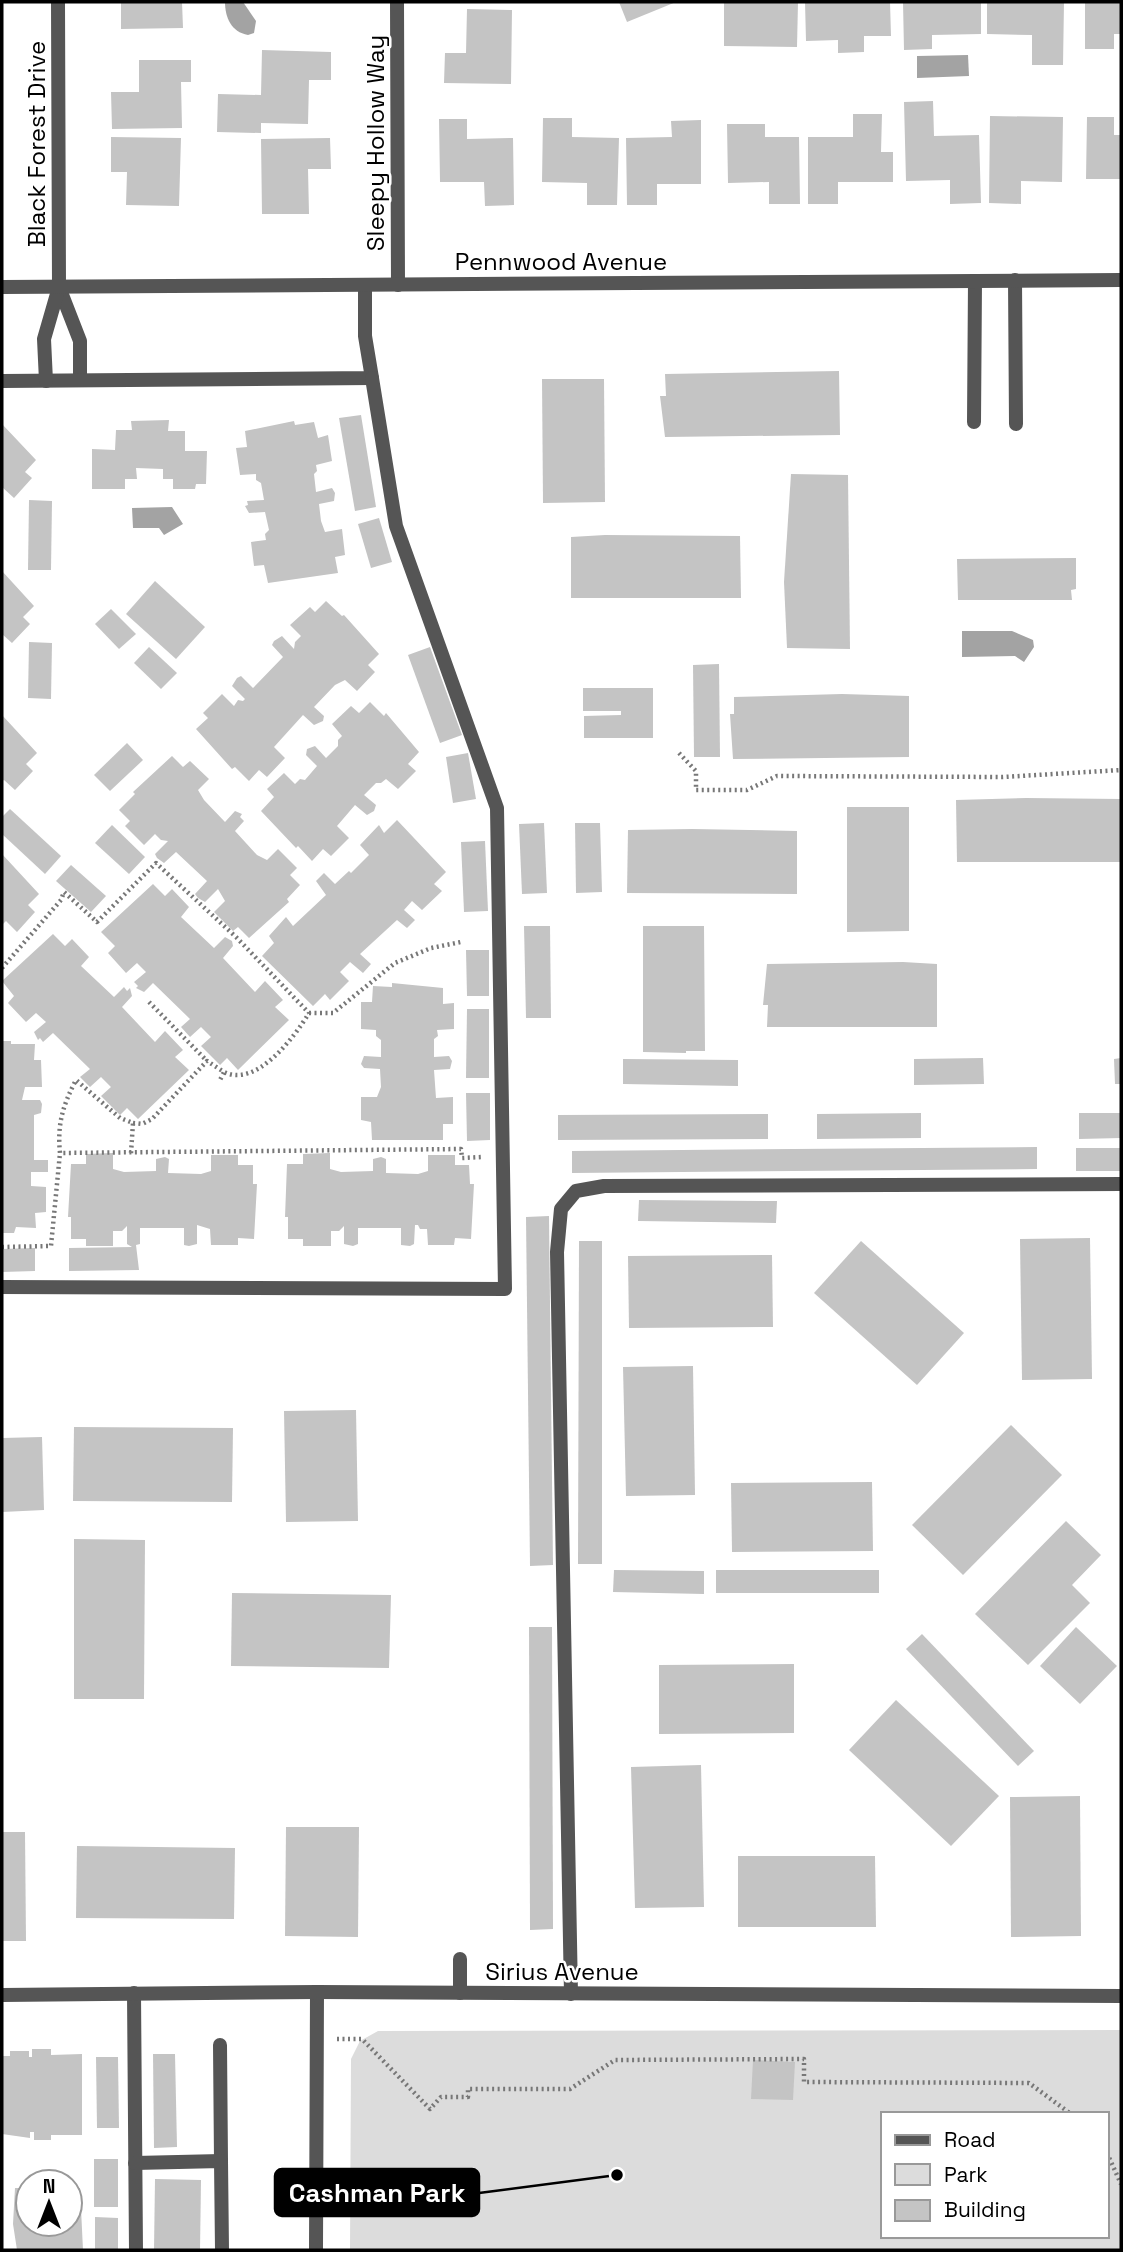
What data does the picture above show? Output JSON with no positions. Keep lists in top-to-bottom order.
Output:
{
  "streets": {
    "street": [
      "Sleepy Hollow Way",
      "Black Forest Drive",
      "Pennwood Avenue",
      "Sirius Avenue"
    ]
  },
  "crossings": [
    ["Sleepy Hollow Way", "Pennwood Avenue"],
    ["Black Forest Drive", "Pennwood Avenue"]
  ],
  "places": ["Cashman Park"],
  "legend": ["Road", "Park", "Building"],
  "north": "top"
}
